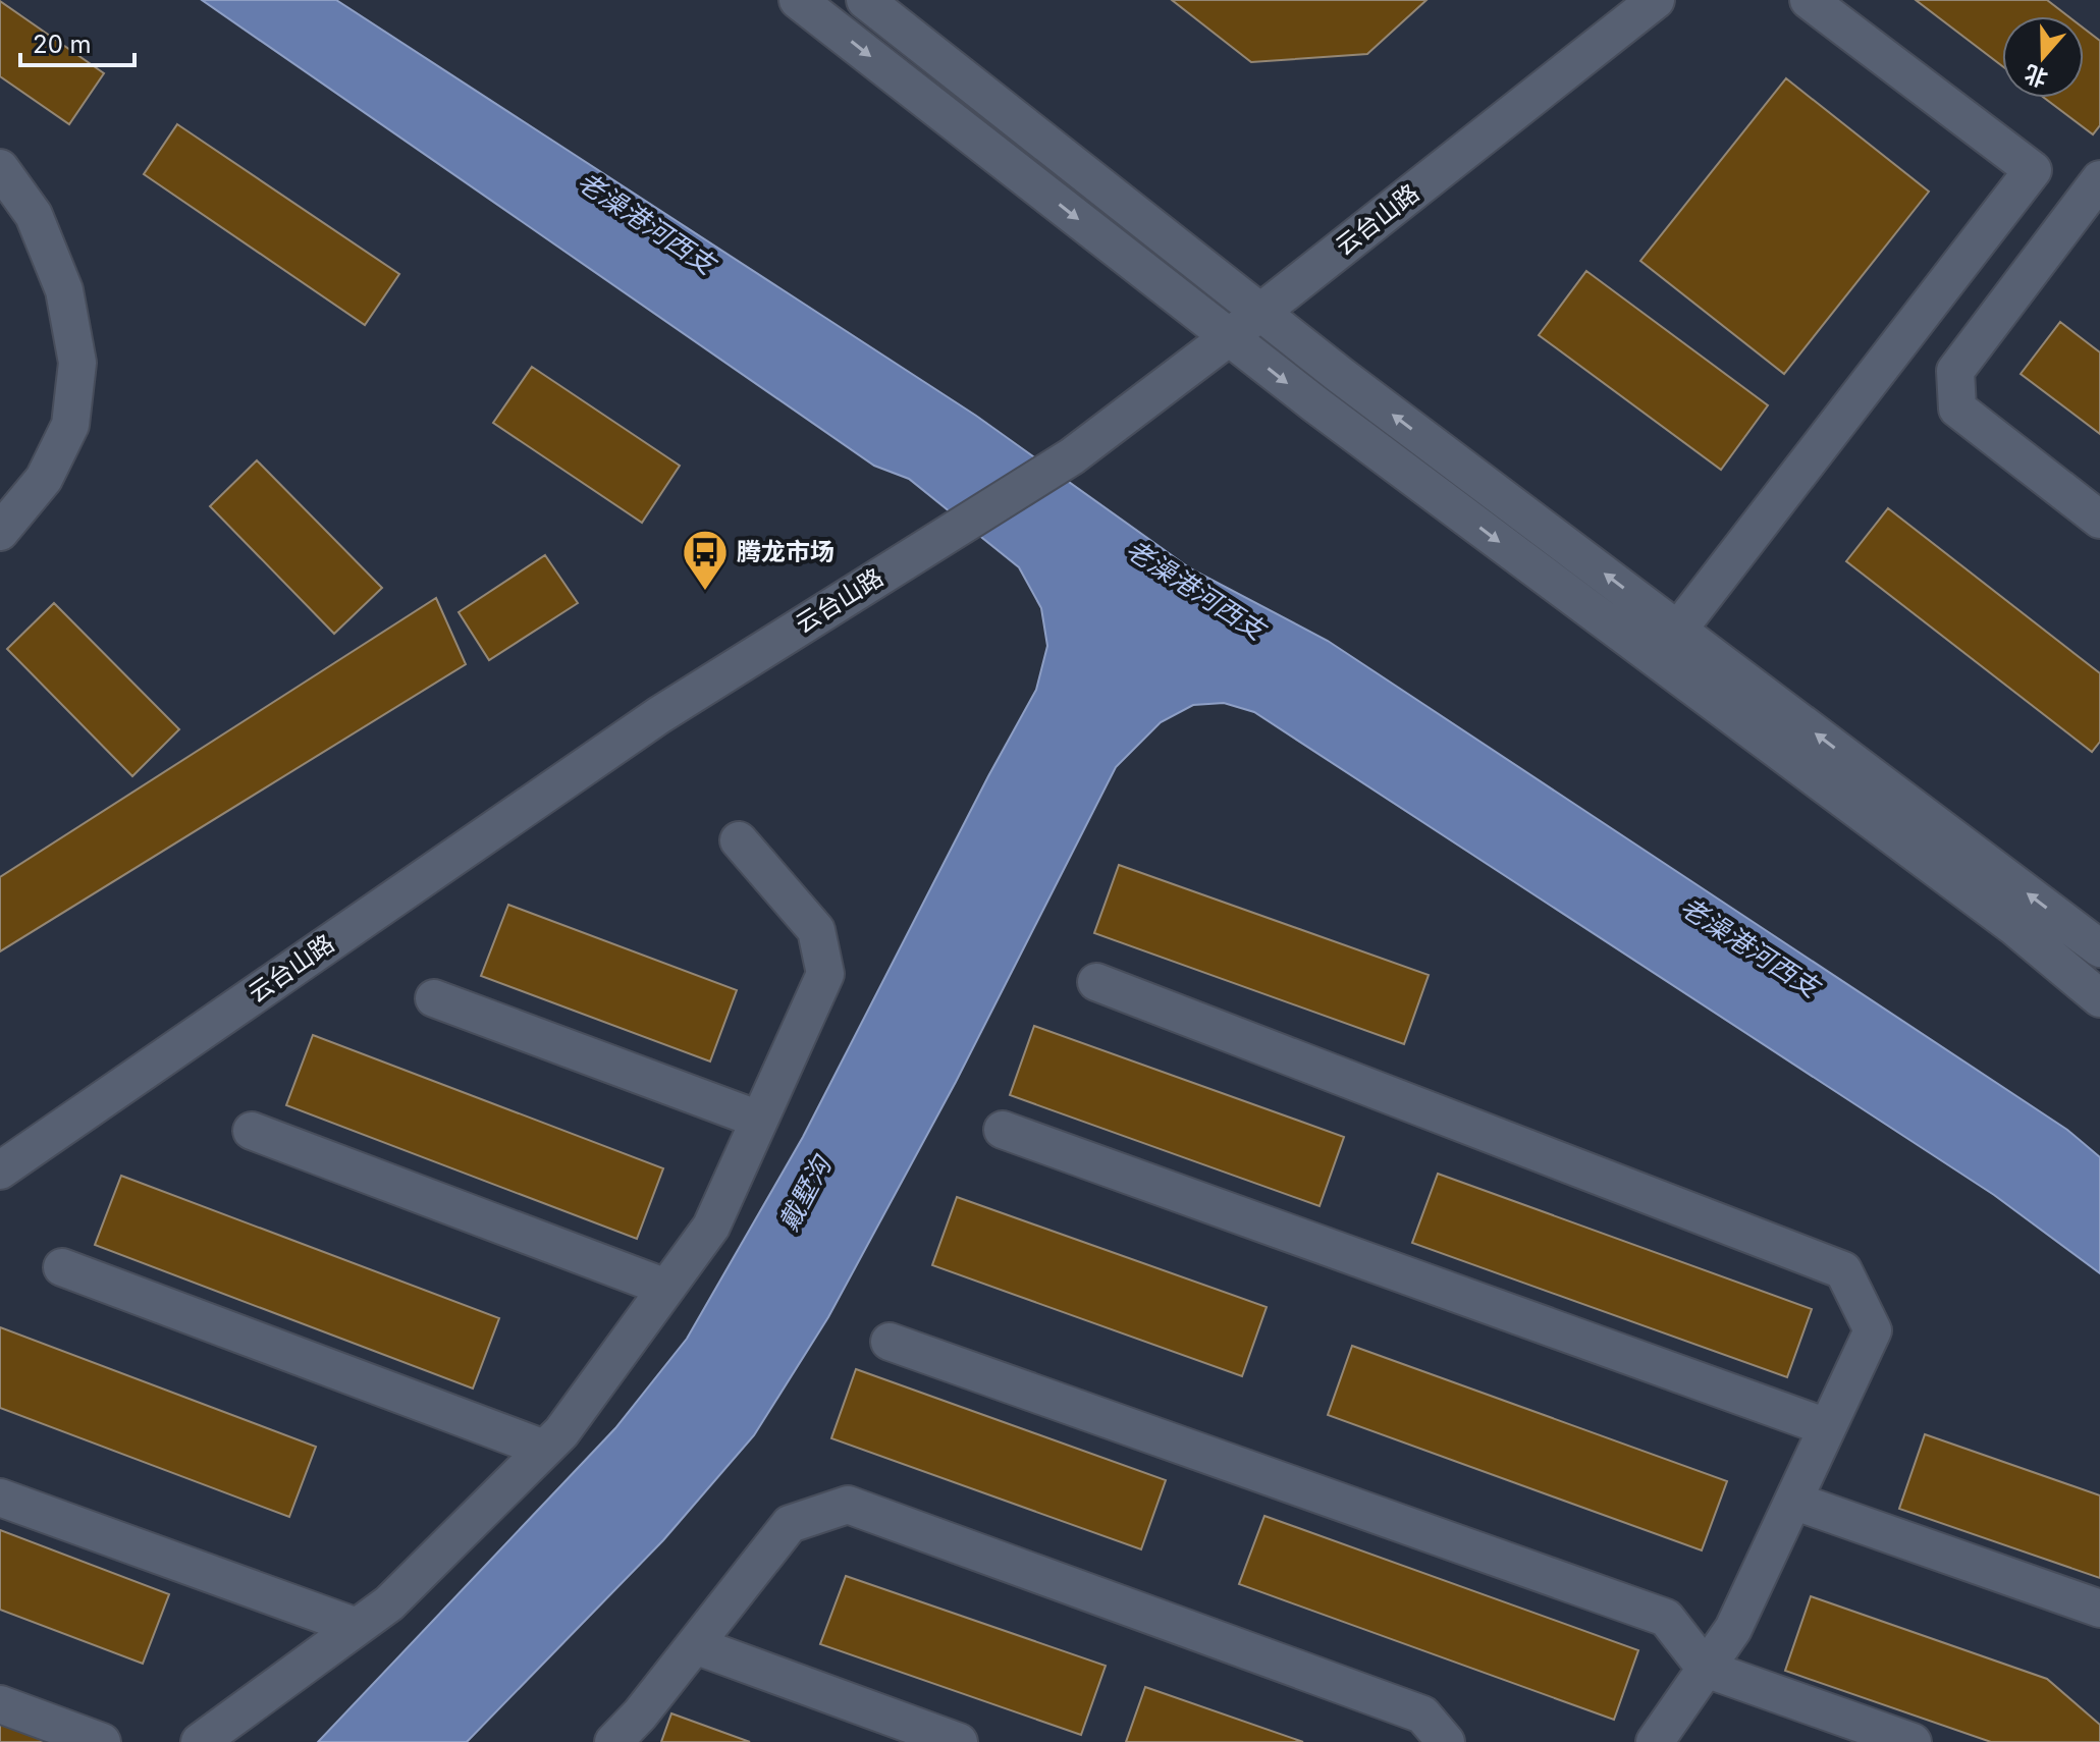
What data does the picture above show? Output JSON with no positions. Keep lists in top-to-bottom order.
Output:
{
  "streets": {
    "street": ["云台山路"]
  },
  "water": ["老澡港河西支", "戴墅沟"],
  "places": {
    "bus stop": ["腾龙市场"]
  },
  "scale_bar": "20 m",
  "north": "bottom"
}
